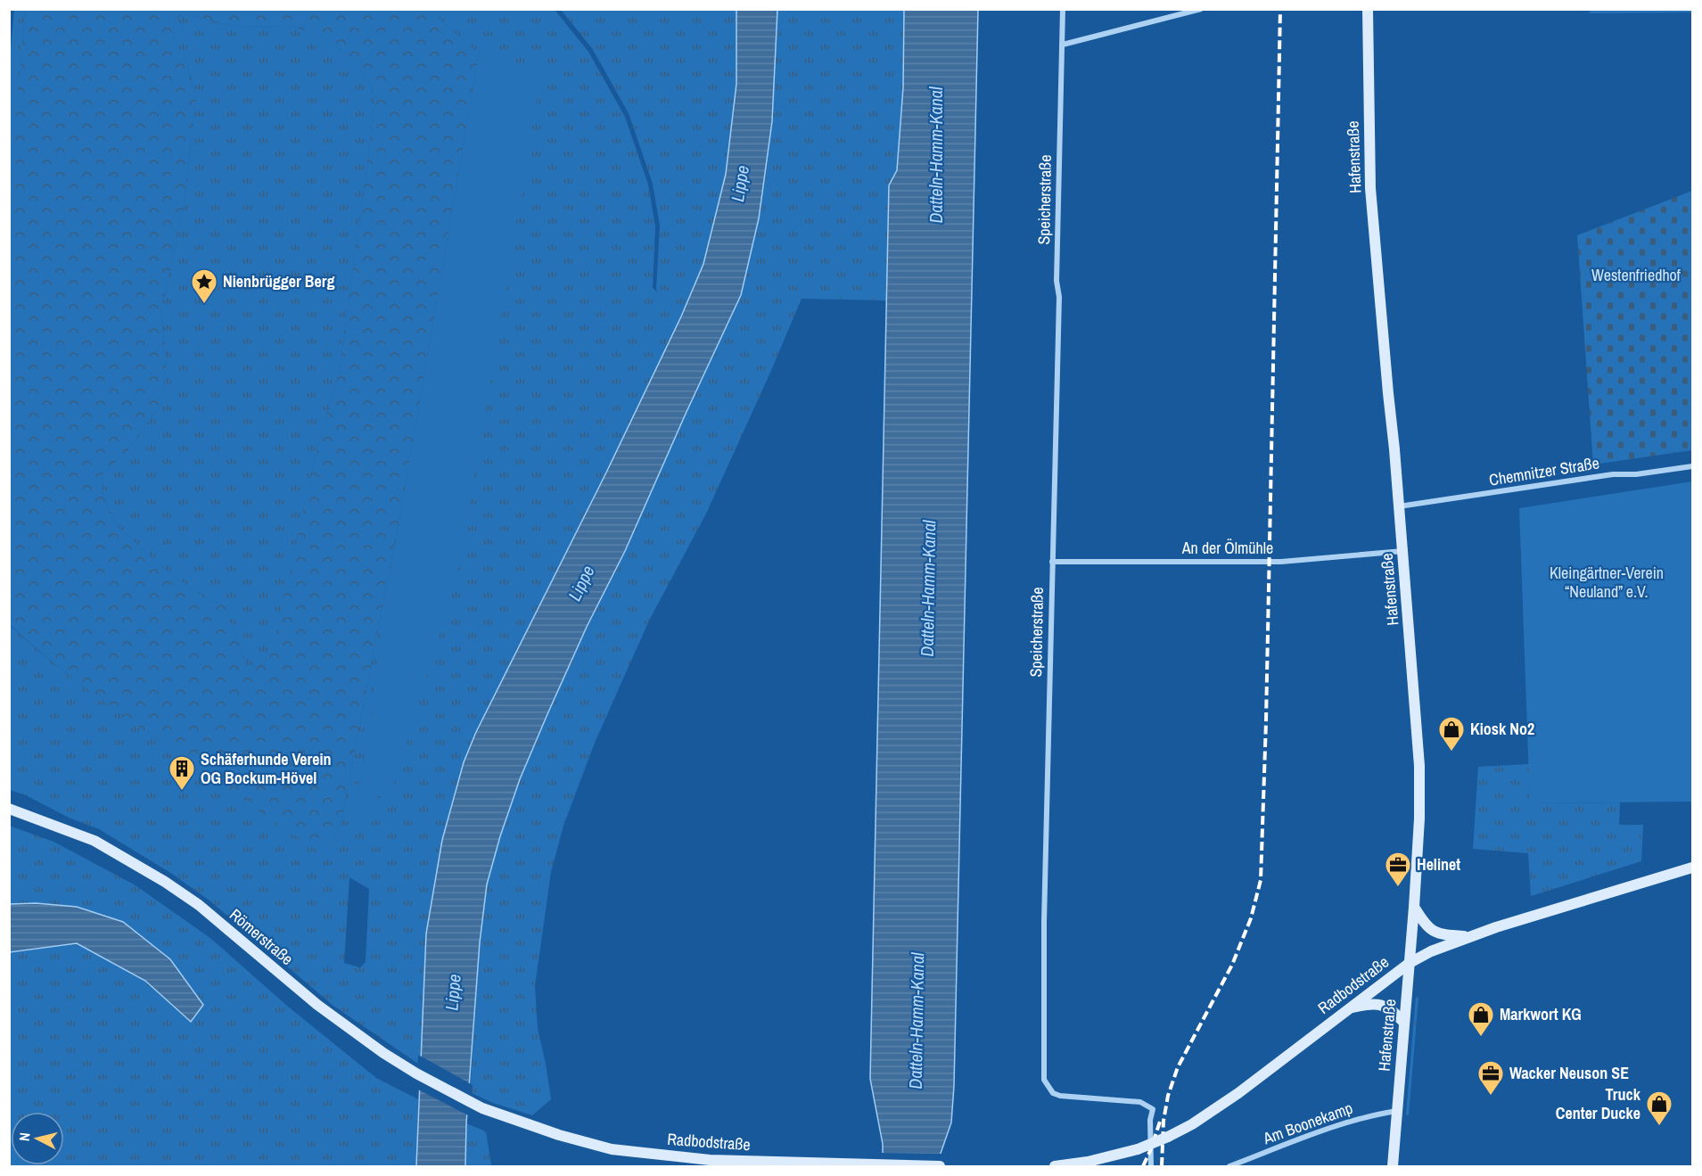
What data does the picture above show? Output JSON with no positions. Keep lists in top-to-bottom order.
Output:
{
  "streets": {
    "main road": ["Hafenstraße", "Römerstraße", "Radbodstraße"],
    "street": [
      "Speicherstraße",
      "Chemnitzer Straße",
      "An der Ölmühle",
      "Am Boonekamp"
    ]
  },
  "crossings": [
    ["Hafenstraße", "Chemnitzer Straße"],
    ["Hafenstraße", "An der Ölmühle"],
    ["Hafenstraße", "Radbodstraße"],
    ["Hafenstraße", "Am Boonekamp"],
    ["Speicherstraße", "An der Ölmühle"],
    ["Römerstraße", "Radbodstraße"]
  ],
  "water": ["Datteln-Hamm-Kanal", "Lippe"],
  "parks": ["Westenfriedhof", "Kleingärtner-Verein “Neuland” e.V."],
  "places": {
    "place": ["Nienbrügger Berg"],
    "shop": ["Kiosk No2", "Markwort KG", "Truck Center Ducke"],
    "building": ["Schäferhunde Verein OG Bockum-Hövel"],
    "office": ["Helinet", "Wacker Neuson SE"]
  },
  "north": "left"
}
